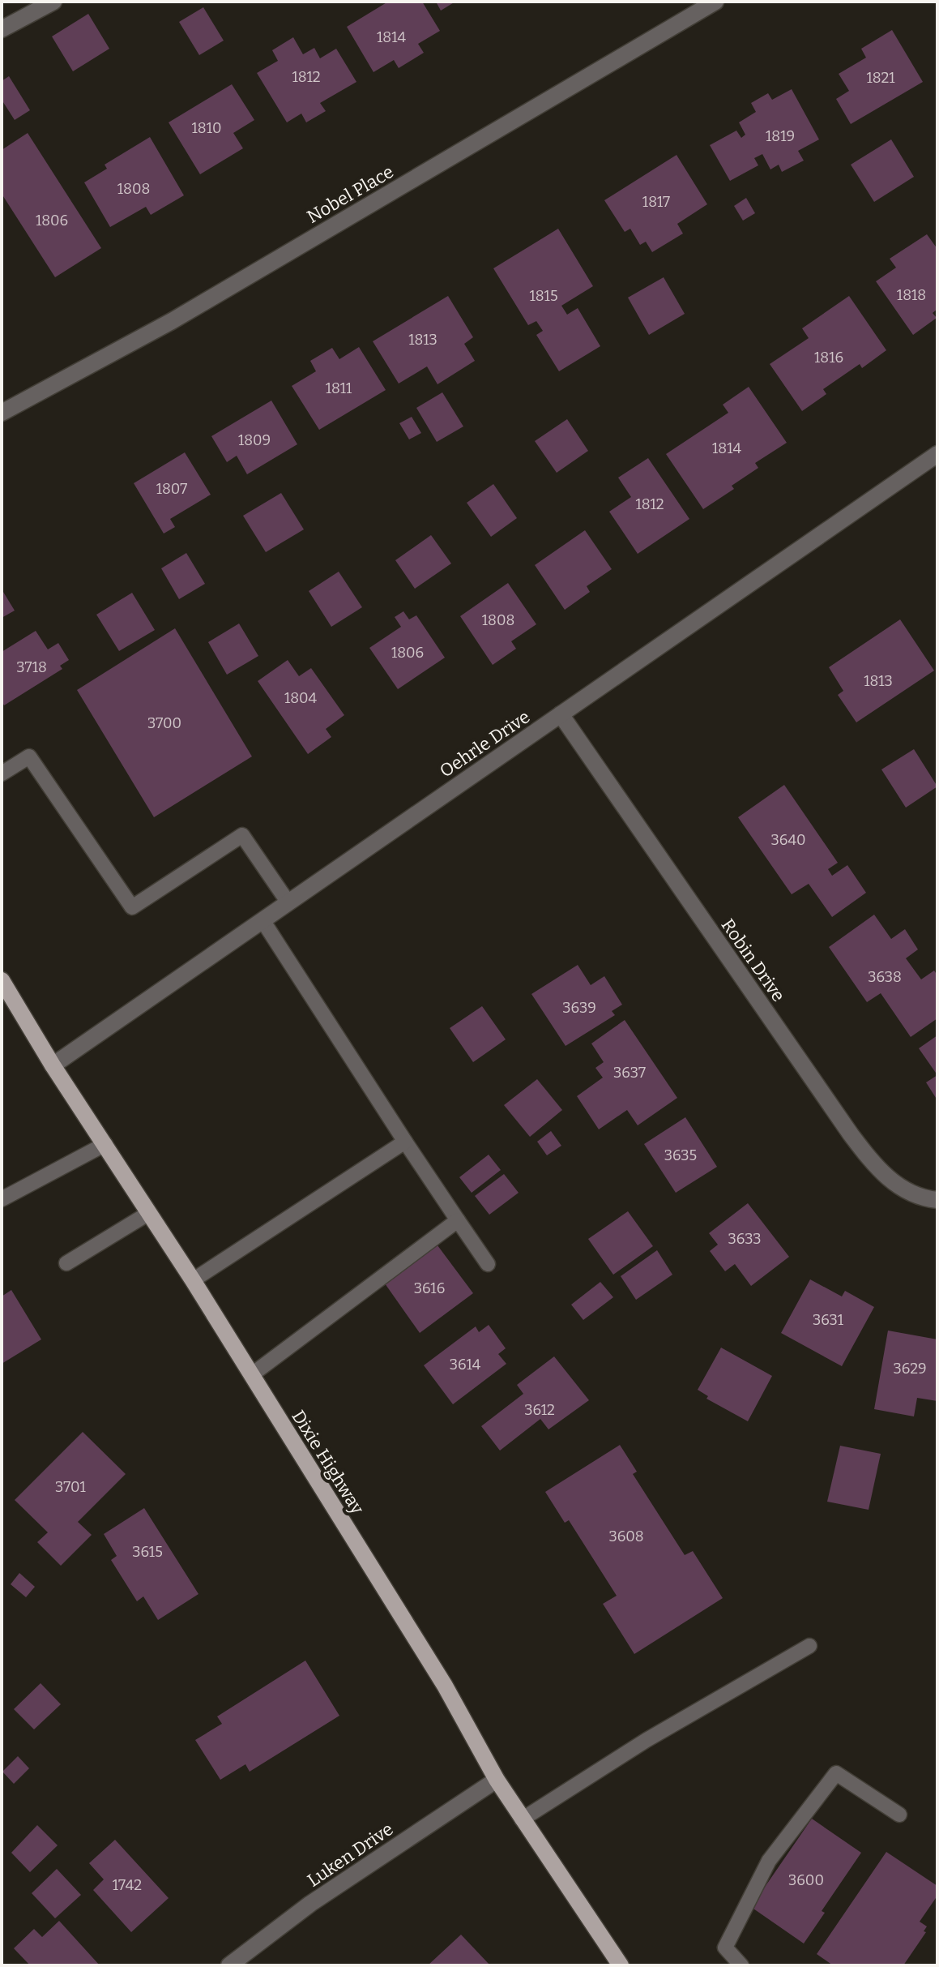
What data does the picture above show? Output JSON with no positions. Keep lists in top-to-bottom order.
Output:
{
  "streets": {
    "main road": ["Dixie Highway"],
    "street": [
      "Nobel Place",
      "Oehrle Drive",
      "Robin Drive",
      "Luken Drive"
    ]
  },
  "crossings": [
    ["Oehrle Drive", "Robin Drive"],
    ["Oehrle Drive", "Dixie Highway"],
    ["Dixie Highway", "Luken Drive"]
  ],
  "house_numbers": [
    "1814",
    "1812",
    "1821",
    "1810",
    "1819",
    "1808",
    "1817",
    "1806",
    "1818",
    "1815",
    "1813",
    "1816",
    "1811",
    "1809",
    "1814",
    "1807",
    "1812",
    "1808",
    "1806",
    "3718",
    "1813",
    "1804",
    "3700",
    "3640",
    "3638",
    "3639",
    "3637",
    "3635",
    "3633",
    "3616",
    "3631",
    "3614",
    "3629",
    "3612",
    "3701",
    "3608",
    "3615",
    "3600",
    "1742"
  ]
}
